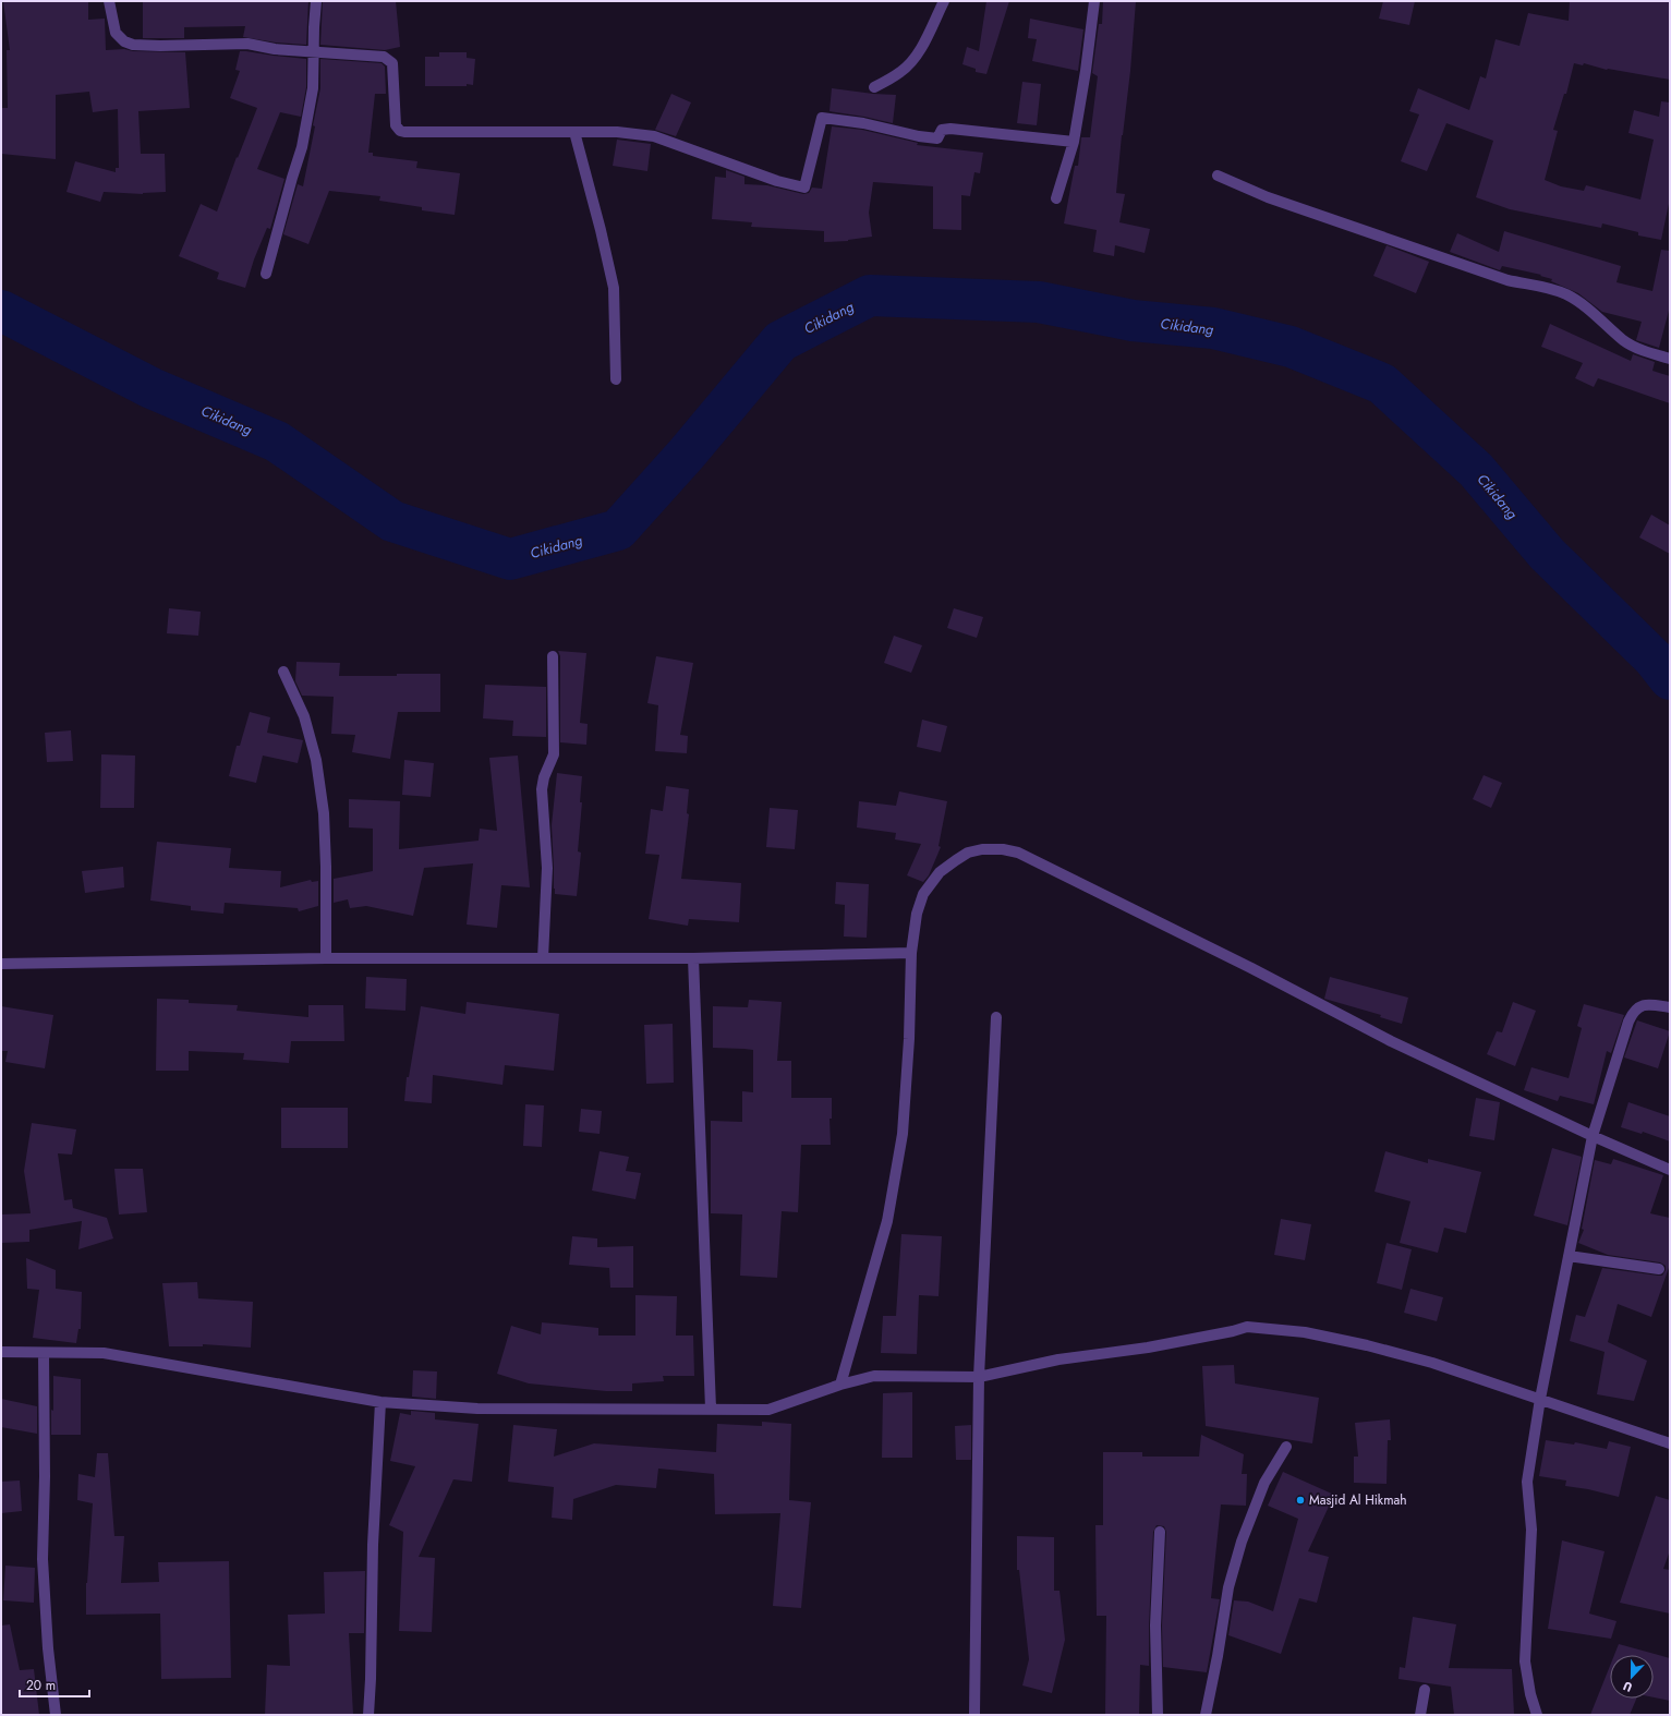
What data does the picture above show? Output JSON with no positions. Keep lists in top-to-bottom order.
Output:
{
  "water": ["Cikidang"],
  "places": ["Masjid Al Hikmah"],
  "scale_bar": "20 m",
  "north": "bottom"
}
